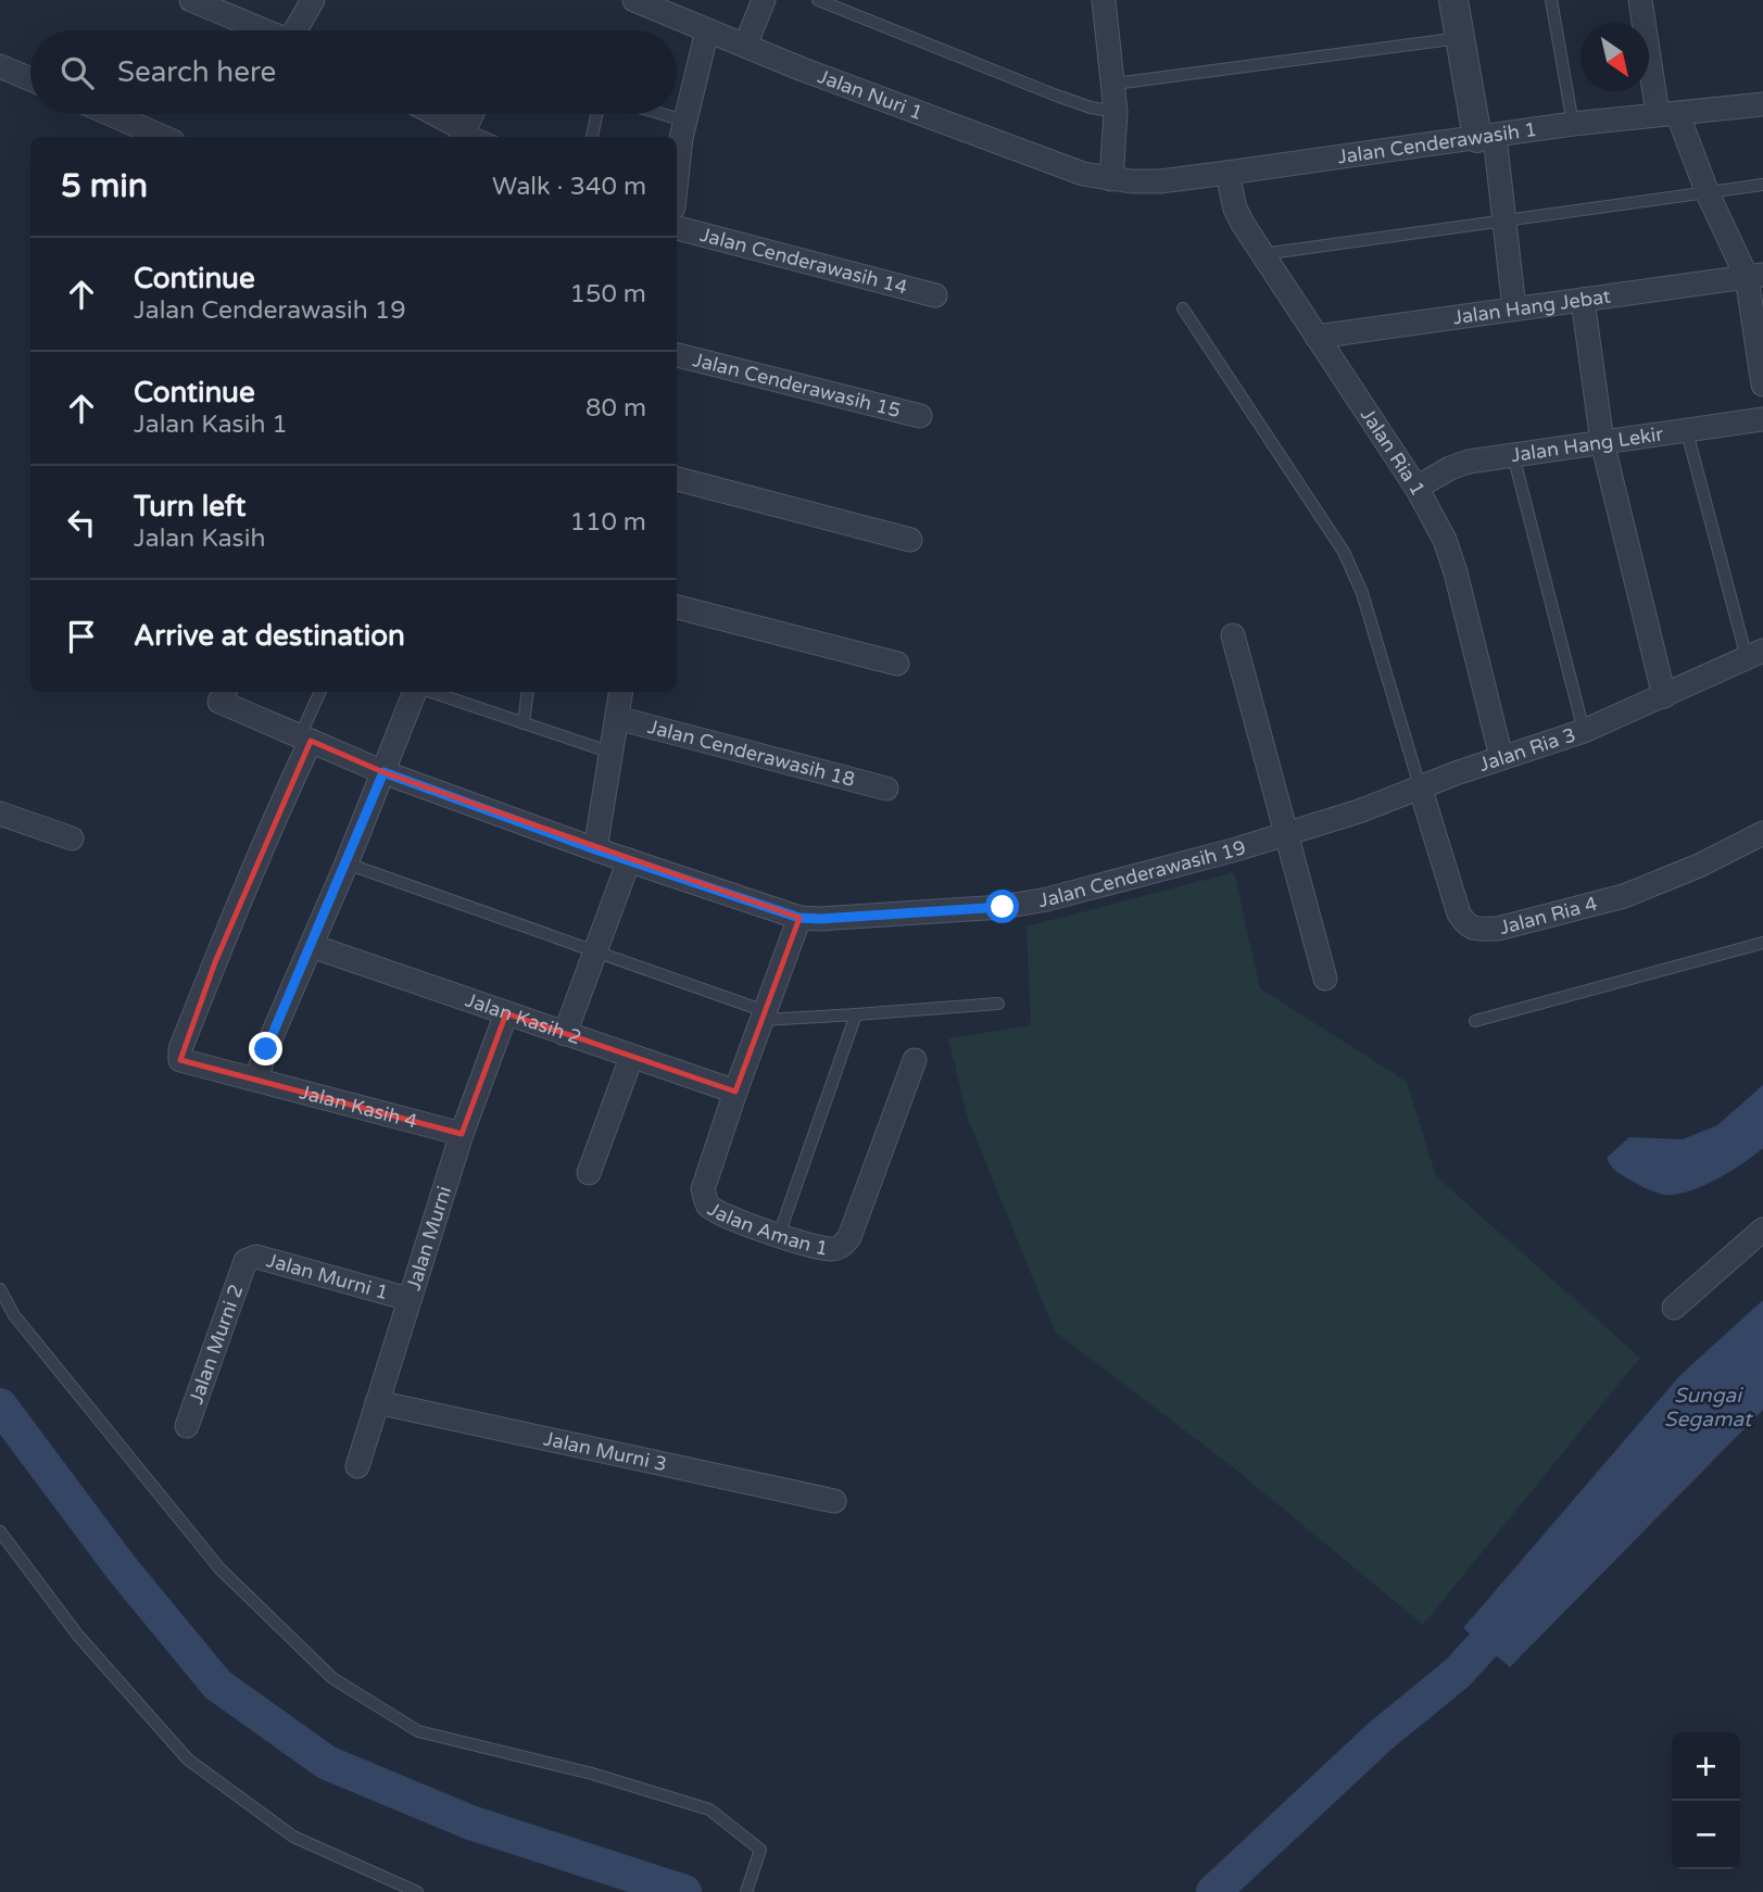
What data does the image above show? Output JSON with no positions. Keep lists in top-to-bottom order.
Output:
{
  "streets": {
    "street": [
      "Jalan Nuri 1",
      "Jalan Cenderawasih 1",
      "Jalan Cenderawasih 14",
      "Jalan Hang Jebat",
      "Jalan Cenderawasih 15",
      "Jalan Hang Lekir",
      "Jalan Ria 1",
      "Jalan Ria 3",
      "Jalan Cenderawasih 18",
      "Jalan Cenderawasih 19",
      "Jalan Ria 4",
      "Jalan Kasih 2",
      "Jalan Kasih 4",
      "Jalan Aman 1",
      "Jalan Murni",
      "Jalan Murni 1",
      "Jalan Murni 2",
      "Jalan Murni 3"
    ]
  },
  "crossings": [
    ["Jalan Nuri 1", "Jalan Cenderawasih 1"],
    ["Jalan Cenderawasih 1", "Jalan Ria 1"],
    ["Jalan Hang Jebat", "Jalan Ria 1"],
    ["Jalan Hang Lekir", "Jalan Ria 1"],
    ["Jalan Ria 1", "Jalan Ria 3"],
    ["Jalan Ria 3", "Jalan Cenderawasih 19"],
    ["Jalan Ria 3", "Jalan Ria 4"],
    ["Jalan Cenderawasih 19", "Jalan Kasih 4"],
    ["Jalan Cenderawasih 19", "Jalan Aman 1"],
    ["Jalan Kasih 2", "Jalan Aman 1"],
    ["Jalan Kasih 2", "Jalan Murni"],
    ["Jalan Kasih 4", "Jalan Murni"],
    ["Jalan Murni", "Jalan Murni 1"],
    ["Jalan Murni", "Jalan Murni 3"],
    ["Jalan Murni 1", "Jalan Murni 2"]
  ],
  "water": ["Sungai Segamat"],
  "north": "bottom right",
  "page": {
    "search": "Search here",
    "heading": ["5 min", "Walk · 340 m"],
    "list": [
      ["Continue", "Jalan Cenderawasih 19", "150 m"],
      ["Continue", "Jalan Kasih 1", "80 m"],
      ["Turn left", "Jalan Kasih", "110 m"],
      "Arrive at destination"
    ],
    "map_buttons": ["+", "−"]
  }
}
